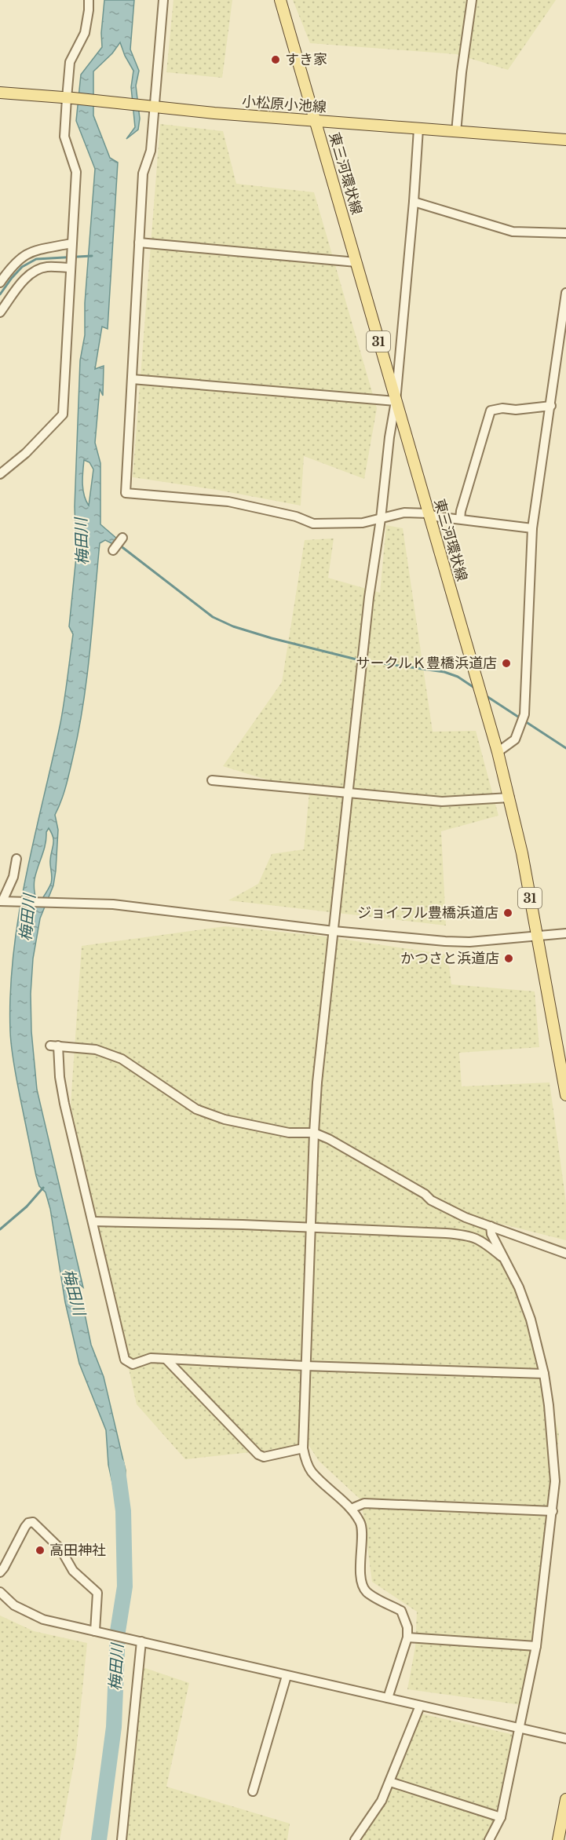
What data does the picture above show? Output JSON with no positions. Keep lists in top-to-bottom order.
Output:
{
  "streets": {
    "main road": ["小松原小池線", "東三河環状線", "31"]
  },
  "crossings": [
    ["小松原小池線", "東三河環状線"]
  ],
  "water": ["梅田川"],
  "places": [
    "すき家",
    "サークルＫ豊橋浜道店",
    "ジョイフル豊橋浜道店",
    "かつさと浜道店",
    "高田神社"
  ]
}
